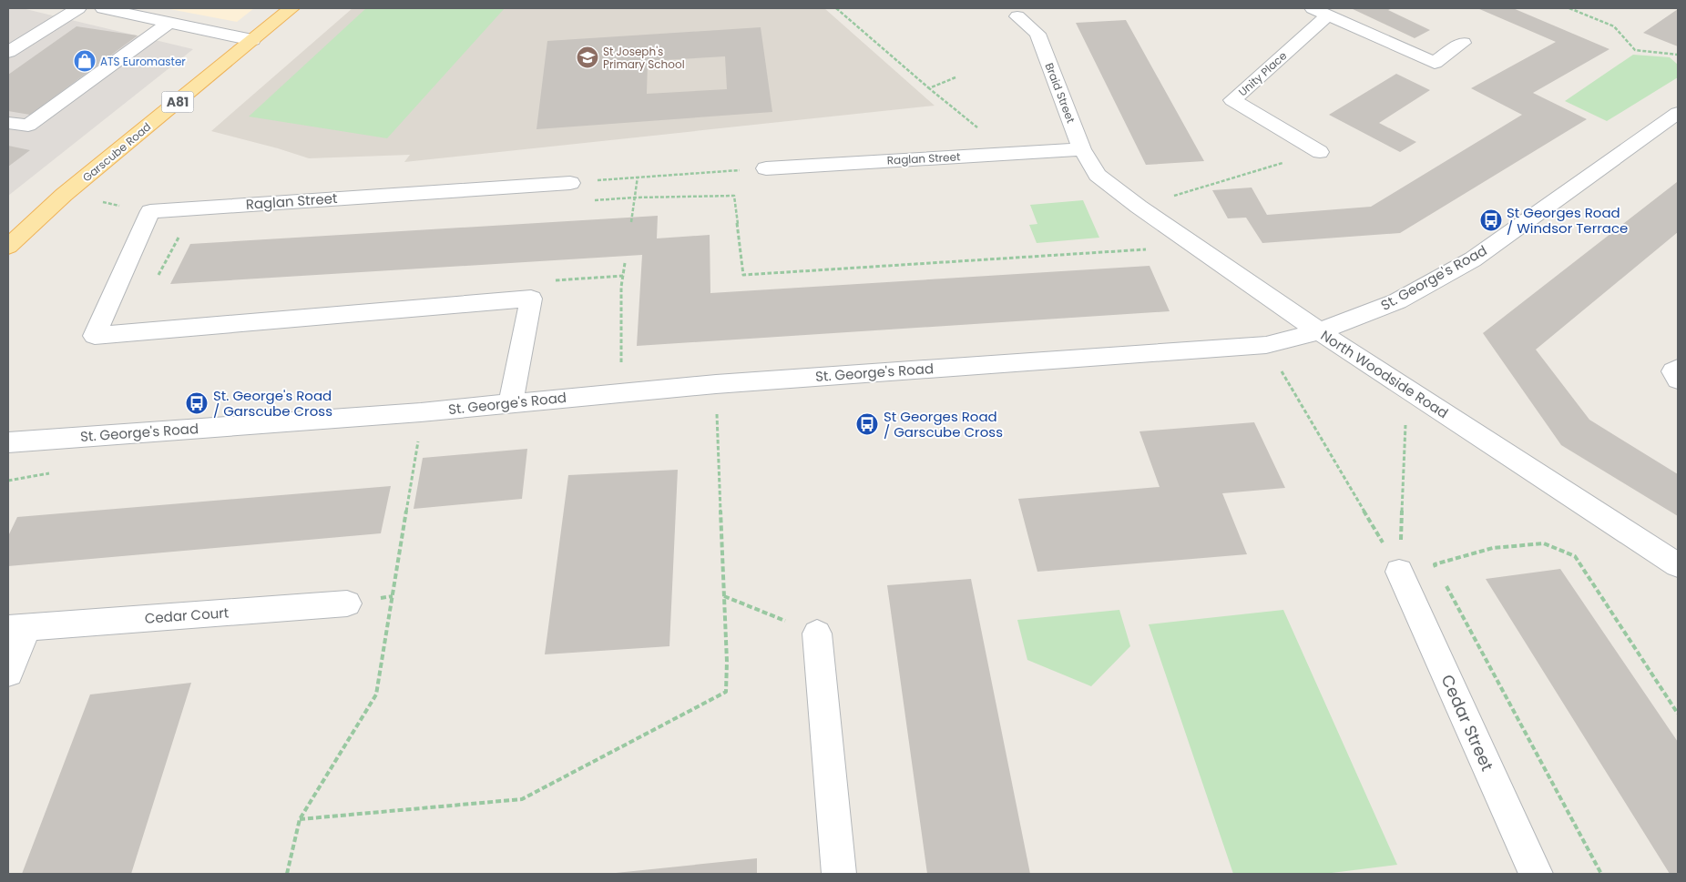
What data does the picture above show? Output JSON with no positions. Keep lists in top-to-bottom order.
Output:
{
  "streets": {
    "main road": ["A81", "Garscube Road"],
    "street": [
      "Unity Place",
      "Braid Street",
      "Raglan Street",
      "St. George's Road",
      "North Woodside Road",
      "Cedar Court",
      "Cedar Street"
    ]
  },
  "crossings": [
    ["Braid Street", "Raglan Street"],
    ["Braid Street", "North Woodside Road"],
    ["Raglan Street", "St. George's Road"],
    ["St. George's Road", "North Woodside Road"]
  ],
  "places": {
    "school or university": ["St Joseph's Primary School"],
    "shop": ["ATS Euromaster"],
    "bus stop": ["St Georges Road / Windsor Terrace", "St. George's Road / Garscube Cross", "St Georges Road / Garscube Cross"]
  }
}
